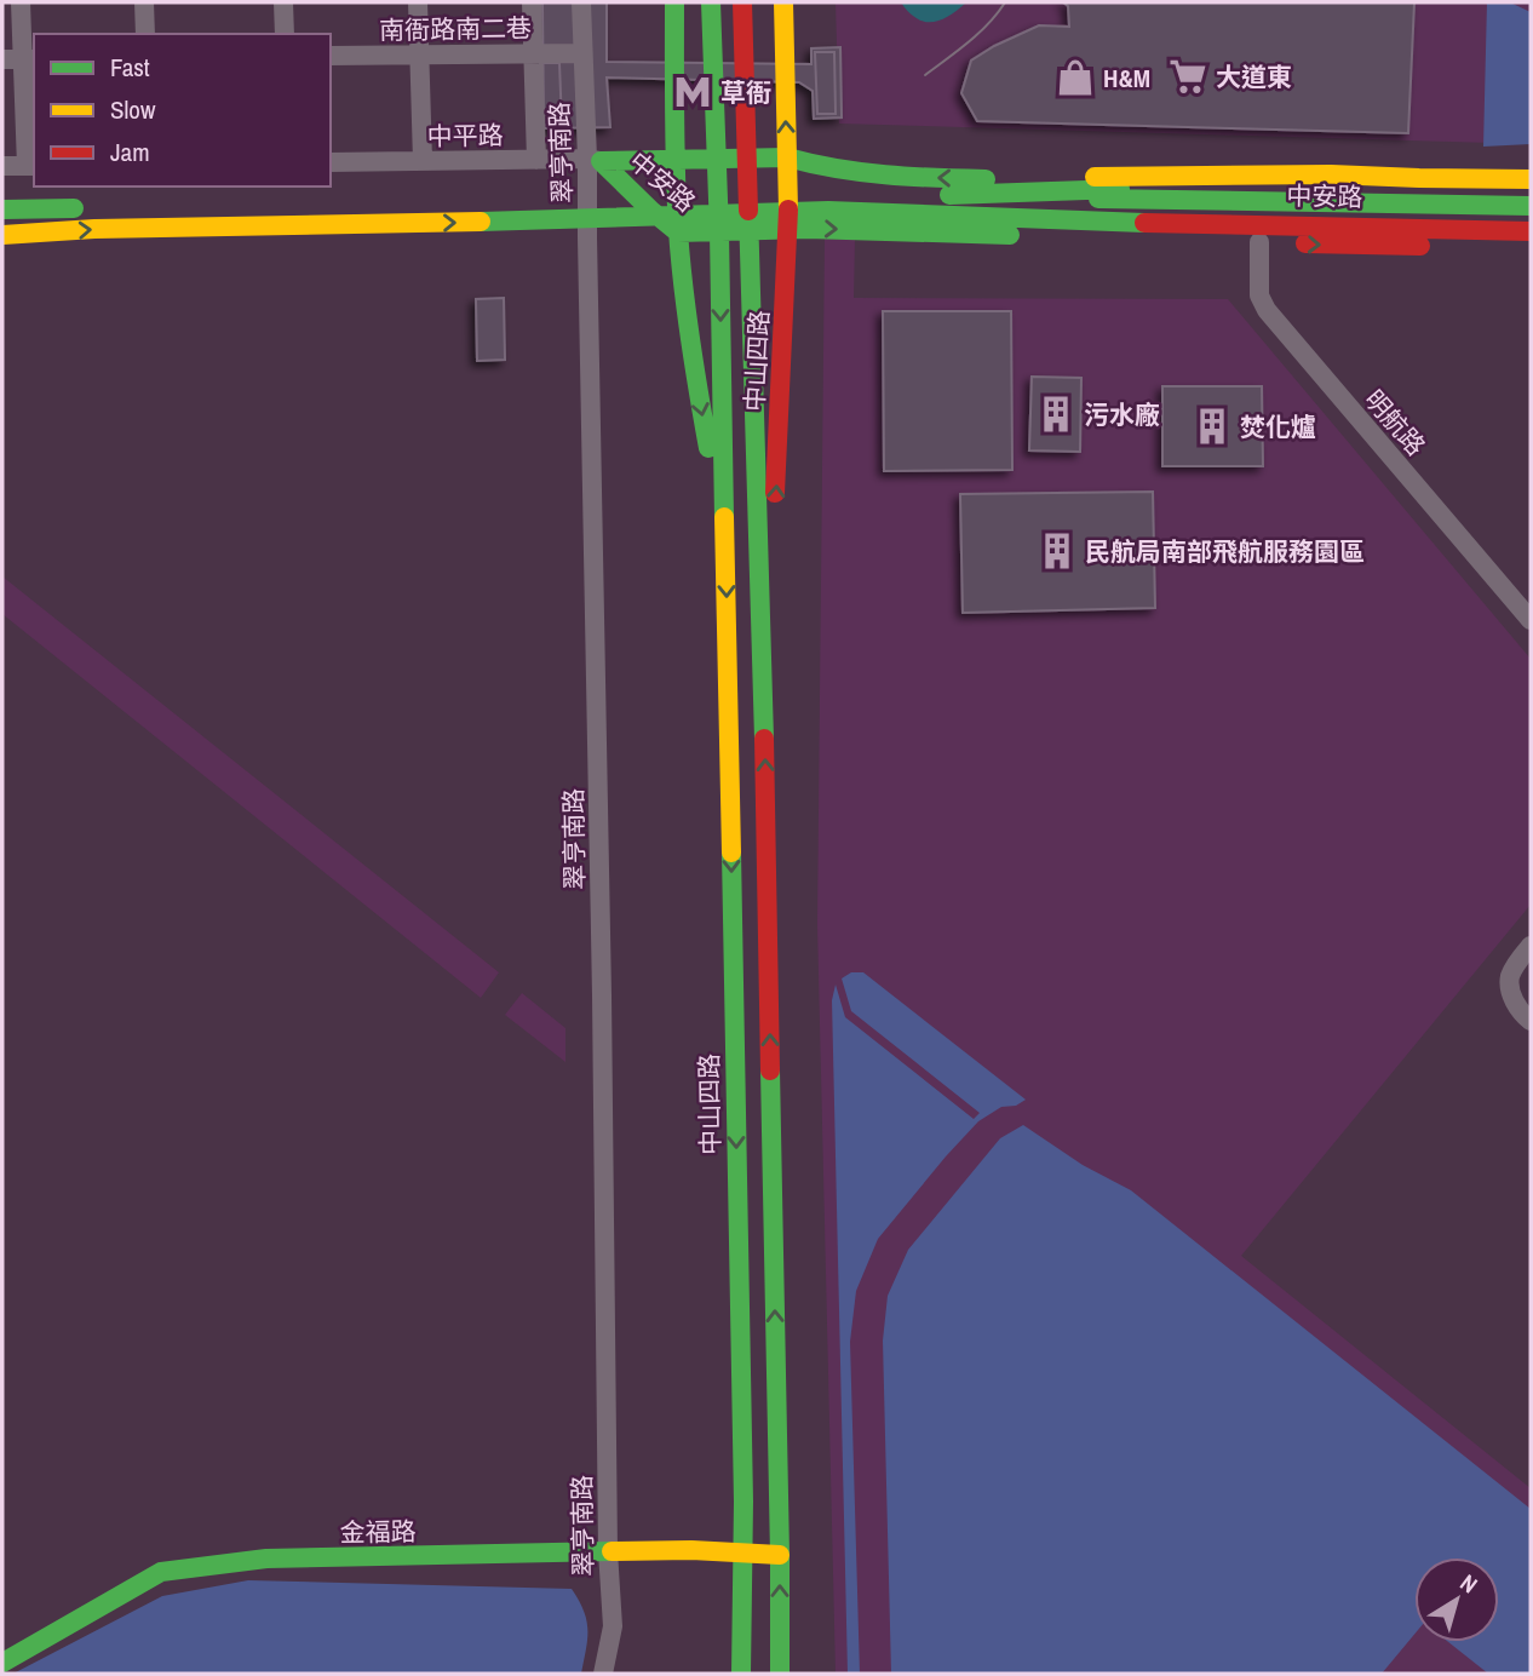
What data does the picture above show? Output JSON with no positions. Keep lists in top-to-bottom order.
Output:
{
  "streets": {
    "main road": ["中安路", "中山四路", "金福路"],
    "street": [
      "南衙路南二巷",
      "中平路",
      "翠亨南路",
      "明航路"
    ]
  },
  "crossings": [
    ["南衙路南二巷", "翠亨南路"],
    ["中平路", "翠亨南路"],
    ["中平路", "中安路"],
    ["翠亨南路", "中安路"],
    ["翠亨南路", "金福路"],
    ["中安路", "中山四路"],
    ["中安路", "明航路"],
    ["中山四路", "金福路"]
  ],
  "places": {
    "supermarket": ["大道東"],
    "shop": ["H&M"],
    "metro station": ["草衙"],
    "building": ["污水廠", "焚化爐", "民航局南部飛航服務園區"]
  },
  "legend": ["Fast", "Slow", "Jam"],
  "north": "top right"
}
